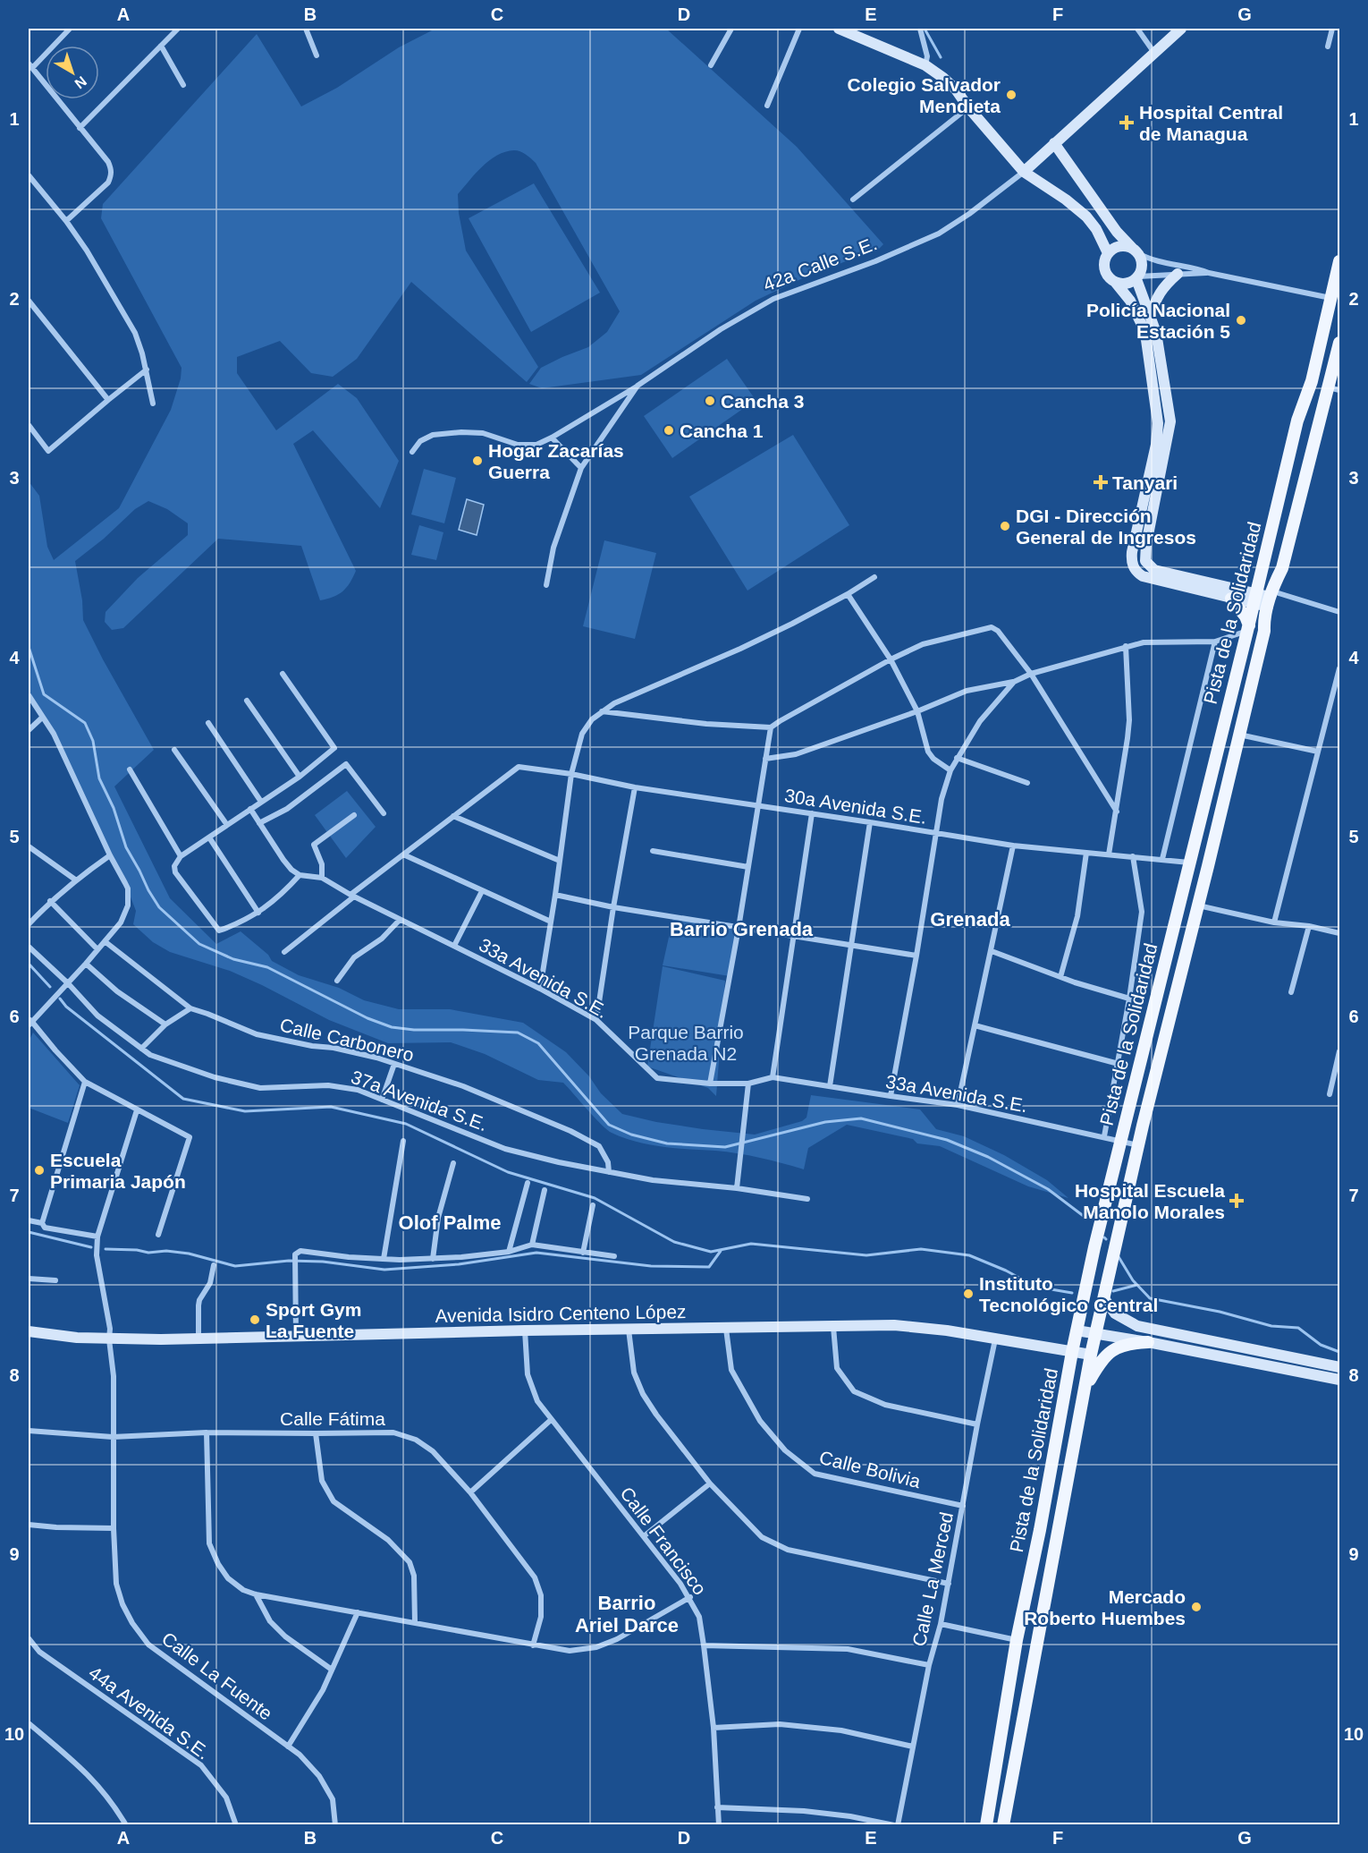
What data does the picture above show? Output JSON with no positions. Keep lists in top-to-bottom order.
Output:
{
  "streets": {
    "main road": ["Pista de la Solidaridad"],
    "street": [
      "42a Calle S.E.",
      "30a Avenida S.E.",
      "33a Avenida S.E.",
      "Calle Carbonero",
      "37a Avenida S.E.",
      "Avenida Isidro Centeno López",
      "Calle Fátima",
      "Calle Bolivia",
      "Calle Francisco",
      "Calle La Merced",
      "Calle La Fuente",
      "44a Avenida S.E."
    ]
  },
  "crossings": [
    ["Pista de la Solidaridad", "30a Avenida S.E."],
    ["Pista de la Solidaridad", "33a Avenida S.E."],
    ["Pista de la Solidaridad", "Avenida Isidro Centeno López"],
    ["Calle Carbonero", "37a Avenida S.E."],
    ["Avenida Isidro Centeno López", "Calle Bolivia"],
    ["Avenida Isidro Centeno López", "Calle Francisco"],
    ["Avenida Isidro Centeno López", "Calle La Merced"],
    ["Avenida Isidro Centeno López", "Calle La Fuente"],
    ["Calle Fátima", "Calle La Fuente"],
    ["Calle Bolivia", "Calle La Merced"]
  ],
  "districts": [
    "Grenada",
    "Barrio Grenada",
    "Olof Palme",
    "Barrio Ariel Darce"
  ],
  "parks": ["Parque Barrio Grenada N2"],
  "places": {
    "other": [
      "Colegio Salvador Mendieta",
      "Policía Nacional Estación 5",
      "Cancha 3",
      "Cancha 1",
      "Hogar Zacarías Guerra",
      "DGI - Dirección General de Ingresos",
      "Escuela Primaria Japón",
      "Instituto Tecnológico Central",
      "Sport Gym La Fuente",
      "Mercado Roberto Huembes"
    ],
    "health": ["Hospital Central de Managua", "Tanyari", "Hospital Escuela Manolo Morales"]
  },
  "north": "bottom right",
  "grid": {
    "columns": [
      "A",
      "B",
      "C",
      "D",
      "E",
      "F",
      "G"
    ],
    "rows": [
      "1",
      "2",
      "3",
      "4",
      "5",
      "6",
      "7",
      "8",
      "9",
      "10"
    ]
  }
}
